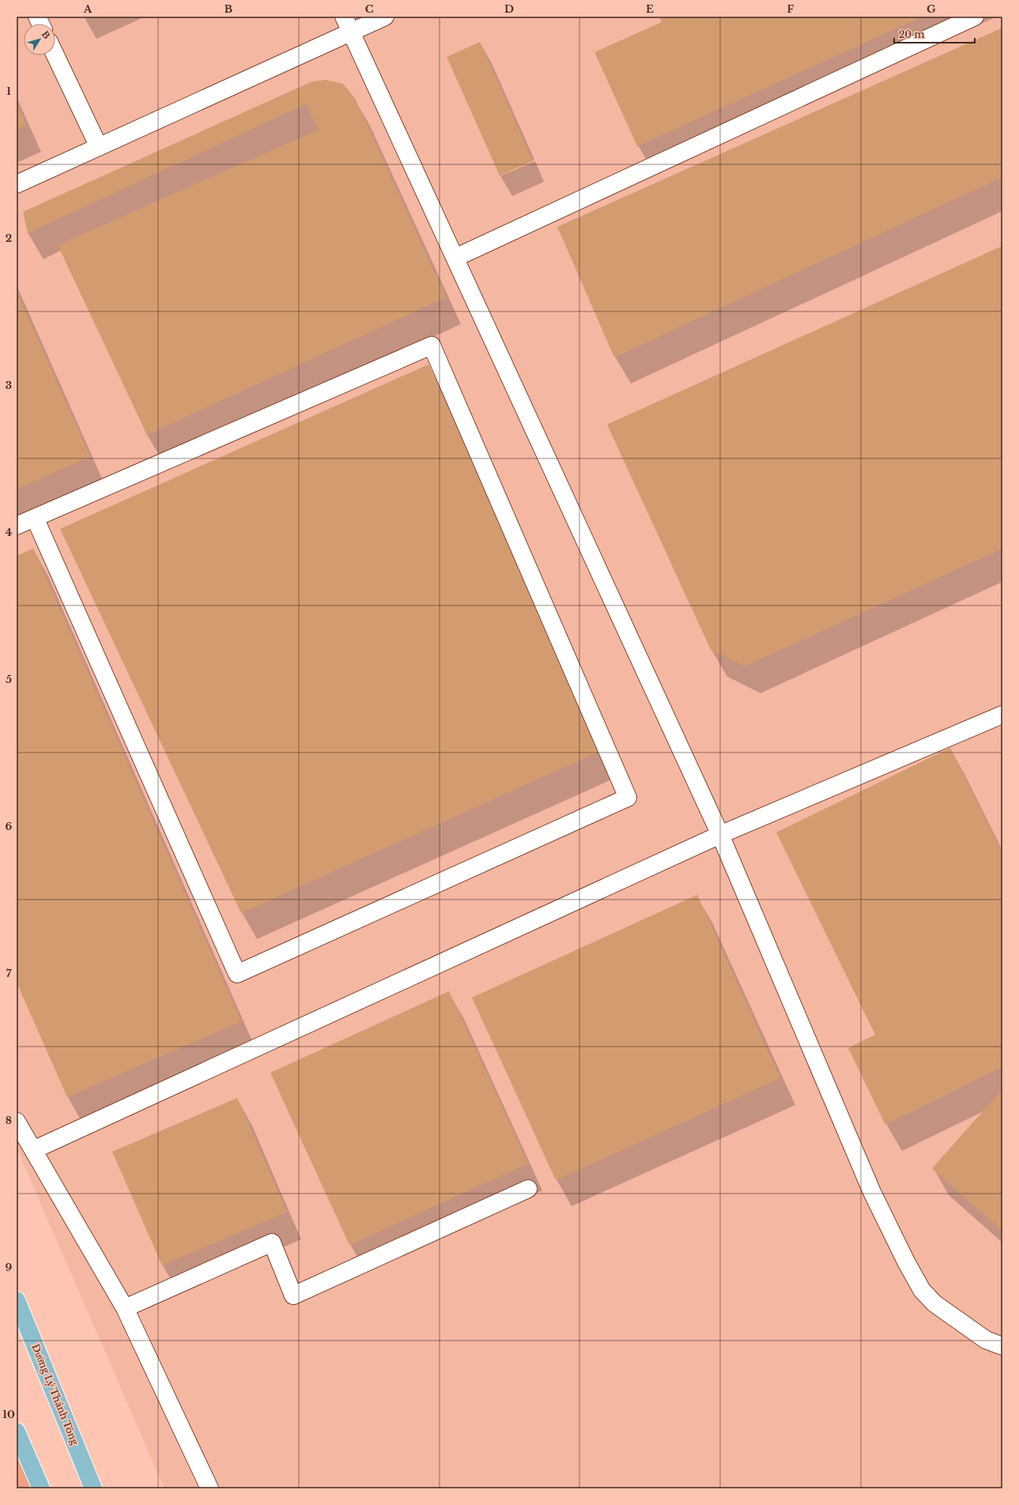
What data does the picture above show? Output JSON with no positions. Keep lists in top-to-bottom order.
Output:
{
  "streets": {
    "main road": ["Đường Lý Thánh Tông"]
  },
  "scale_bar": "20 m",
  "north": "top right",
  "grid": {
    "columns": [
      "A",
      "B",
      "C",
      "D",
      "E",
      "F",
      "G"
    ],
    "rows": [
      "1",
      "2",
      "3",
      "4",
      "5",
      "6",
      "7",
      "8",
      "9",
      "10"
    ]
  }
}
